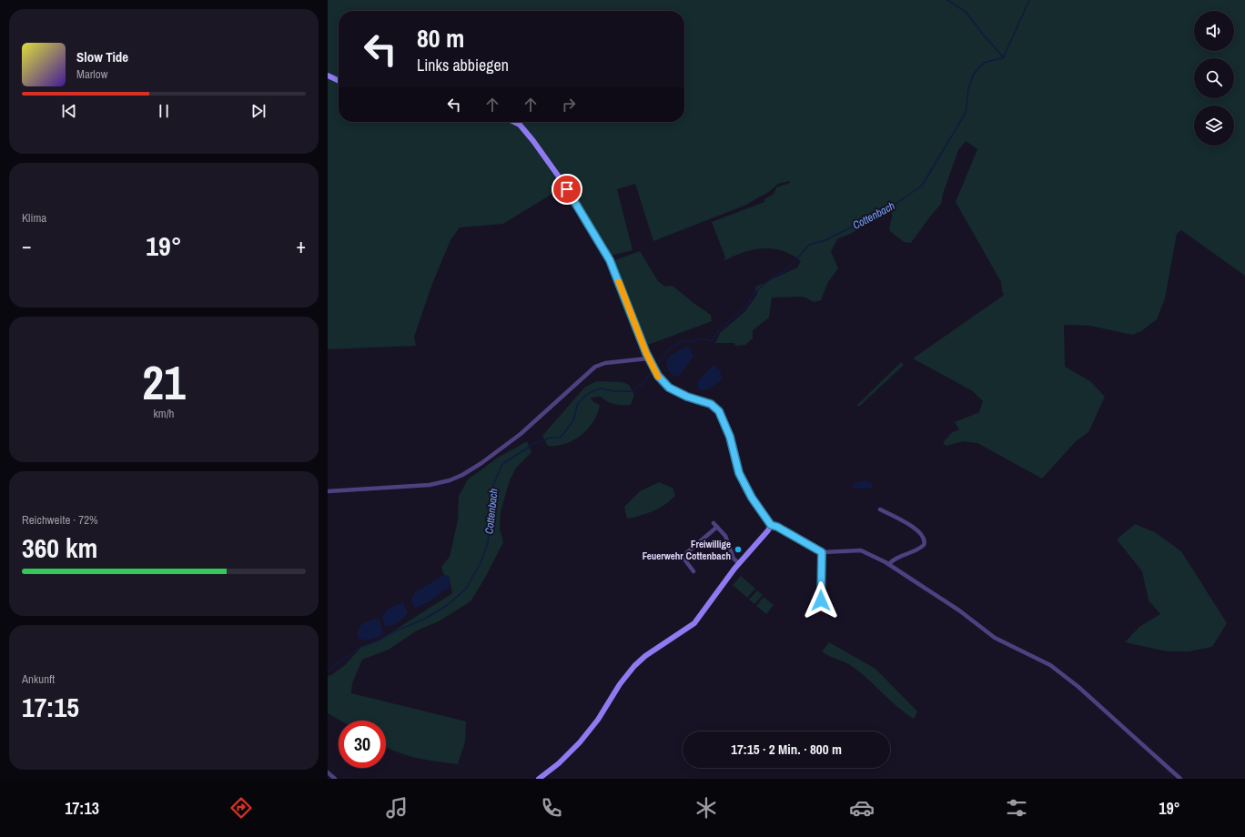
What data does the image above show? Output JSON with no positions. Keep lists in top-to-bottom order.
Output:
{
  "water": ["Cottenbach"],
  "places": ["Freiwillige Feuerwehr Cottenbach"],
  "page": {
    "turn": ["80 m", "Links abbiegen"],
    "song": ["Slow Tide", "Marlow"],
    "tile": [
      "Klima",
      ["21", "km/h"],
      ["Reichweite · 72%", "360 km"],
      ["Ankunft", "17:15"]
    ],
    "heat": ["−", "19°", "+"],
    "limit": "30",
    "trip": "17:15 · 2 Min. · 800 m",
    "tabs": ["17:13", "19°"]
  }
}
